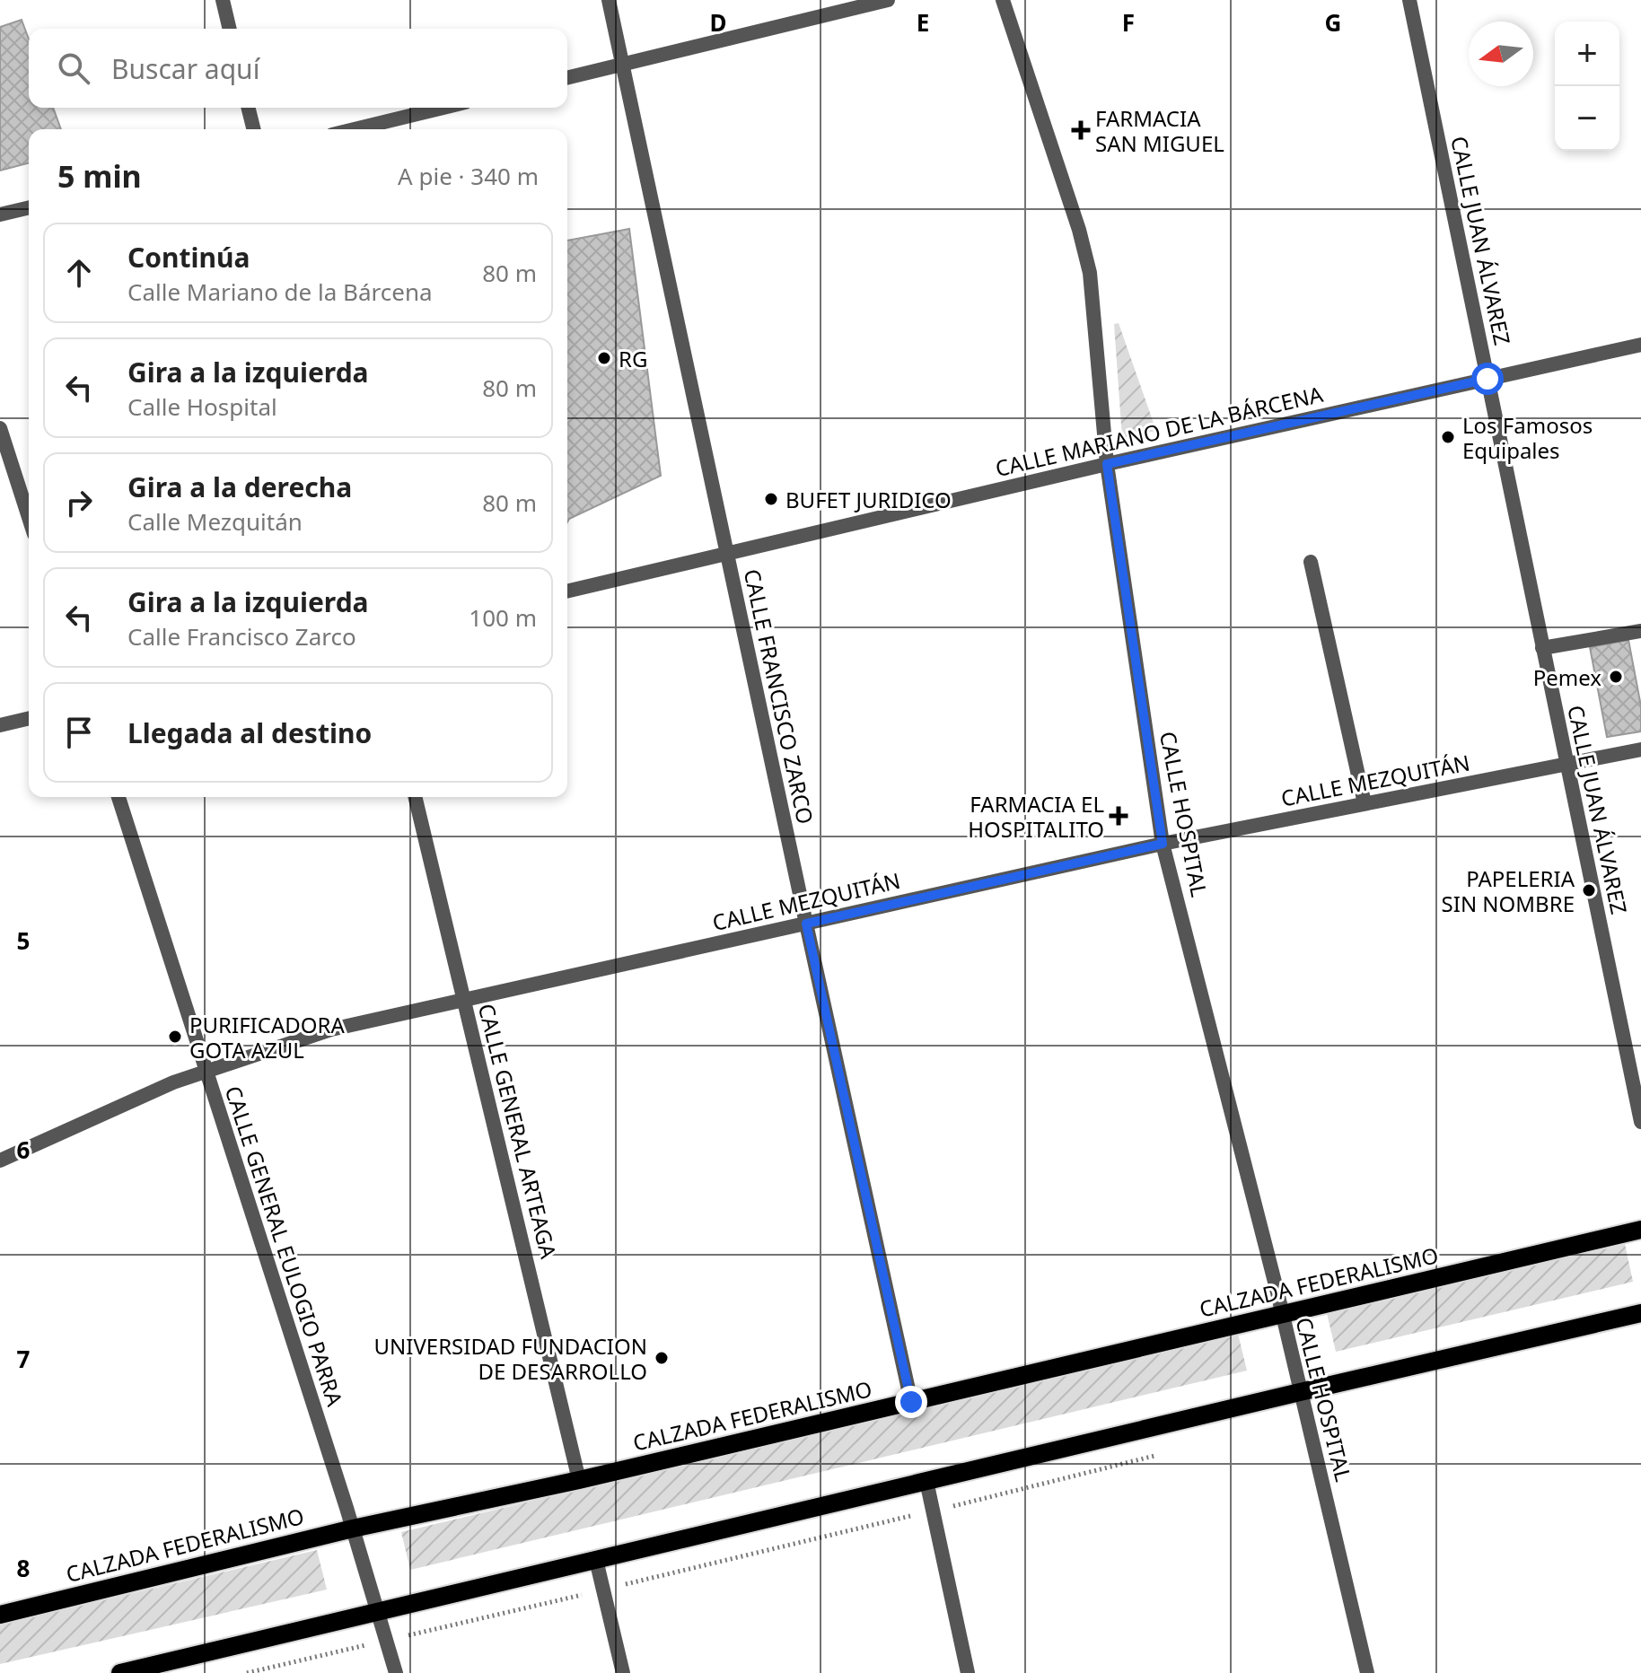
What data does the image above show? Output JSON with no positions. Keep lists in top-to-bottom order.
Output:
{
  "streets": {
    "main road": ["CALZADA FEDERALISMO"],
    "street": [
      "CALLE JUAN ÁLVAREZ",
      "CALLE MARIANO DE LA BÁRCENA",
      "CALLE FRANCISCO ZARCO",
      "CALLE MEZQUITÁN",
      "CALLE HOSPITAL",
      "CALLE GENERAL ARTEAGA",
      "CALLE GENERAL EULOGIO PARRA"
    ]
  },
  "crossings": [
    ["CALLE JUAN ÁLVAREZ", "CALLE MARIANO DE LA BÁRCENA"],
    ["CALLE JUAN ÁLVAREZ", "CALLE MEZQUITÁN"],
    ["CALLE MARIANO DE LA BÁRCENA", "CALLE FRANCISCO ZARCO"],
    ["CALLE MARIANO DE LA BÁRCENA", "CALLE HOSPITAL"],
    ["CALLE FRANCISCO ZARCO", "CALLE MEZQUITÁN"],
    ["CALLE FRANCISCO ZARCO", "CALZADA FEDERALISMO"],
    ["CALLE MEZQUITÁN", "CALLE HOSPITAL"],
    ["CALLE MEZQUITÁN", "CALLE GENERAL ARTEAGA"],
    ["CALLE MEZQUITÁN", "CALLE GENERAL EULOGIO PARRA"],
    ["CALLE HOSPITAL", "CALZADA FEDERALISMO"],
    ["CALLE GENERAL ARTEAGA", "CALZADA FEDERALISMO"],
    ["CALLE GENERAL EULOGIO PARRA", "CALZADA FEDERALISMO"]
  ],
  "places": {
    "health": ["FARMACIA SAN MIGUEL", "FARMACIA EL HOSPITALITO"],
    "other": [
      "RG",
      "Los Famosos Equipales",
      "BUFET JURIDICO",
      "Pemex",
      "PAPELERIA SIN NOMBRE",
      "PURIFICADORA GOTA AZUL",
      "UNIVERSIDAD FUNDACION DE DESARROLLO"
    ]
  },
  "north": "left",
  "page": {
    "map_buttons": ["+", "−"],
    "search": "Buscar aquí",
    "heading": ["5 min", "A pie · 340 m"],
    "list": [
      ["Continúa", "Calle Mariano de la Bárcena", "80 m"],
      ["Gira a la izquierda", "Calle Hospital", "80 m"],
      ["Gira a la derecha", "Calle Mezquitán", "80 m"],
      ["Gira a la izquierda", "Calle Francisco Zarco", "100 m"],
      "Llegada al destino"
    ]
  },
  "grid": {
    "columns": [
      "D",
      "E",
      "F",
      "G"
    ],
    "rows": [
      "5",
      "6",
      "7",
      "8"
    ]
  }
}
